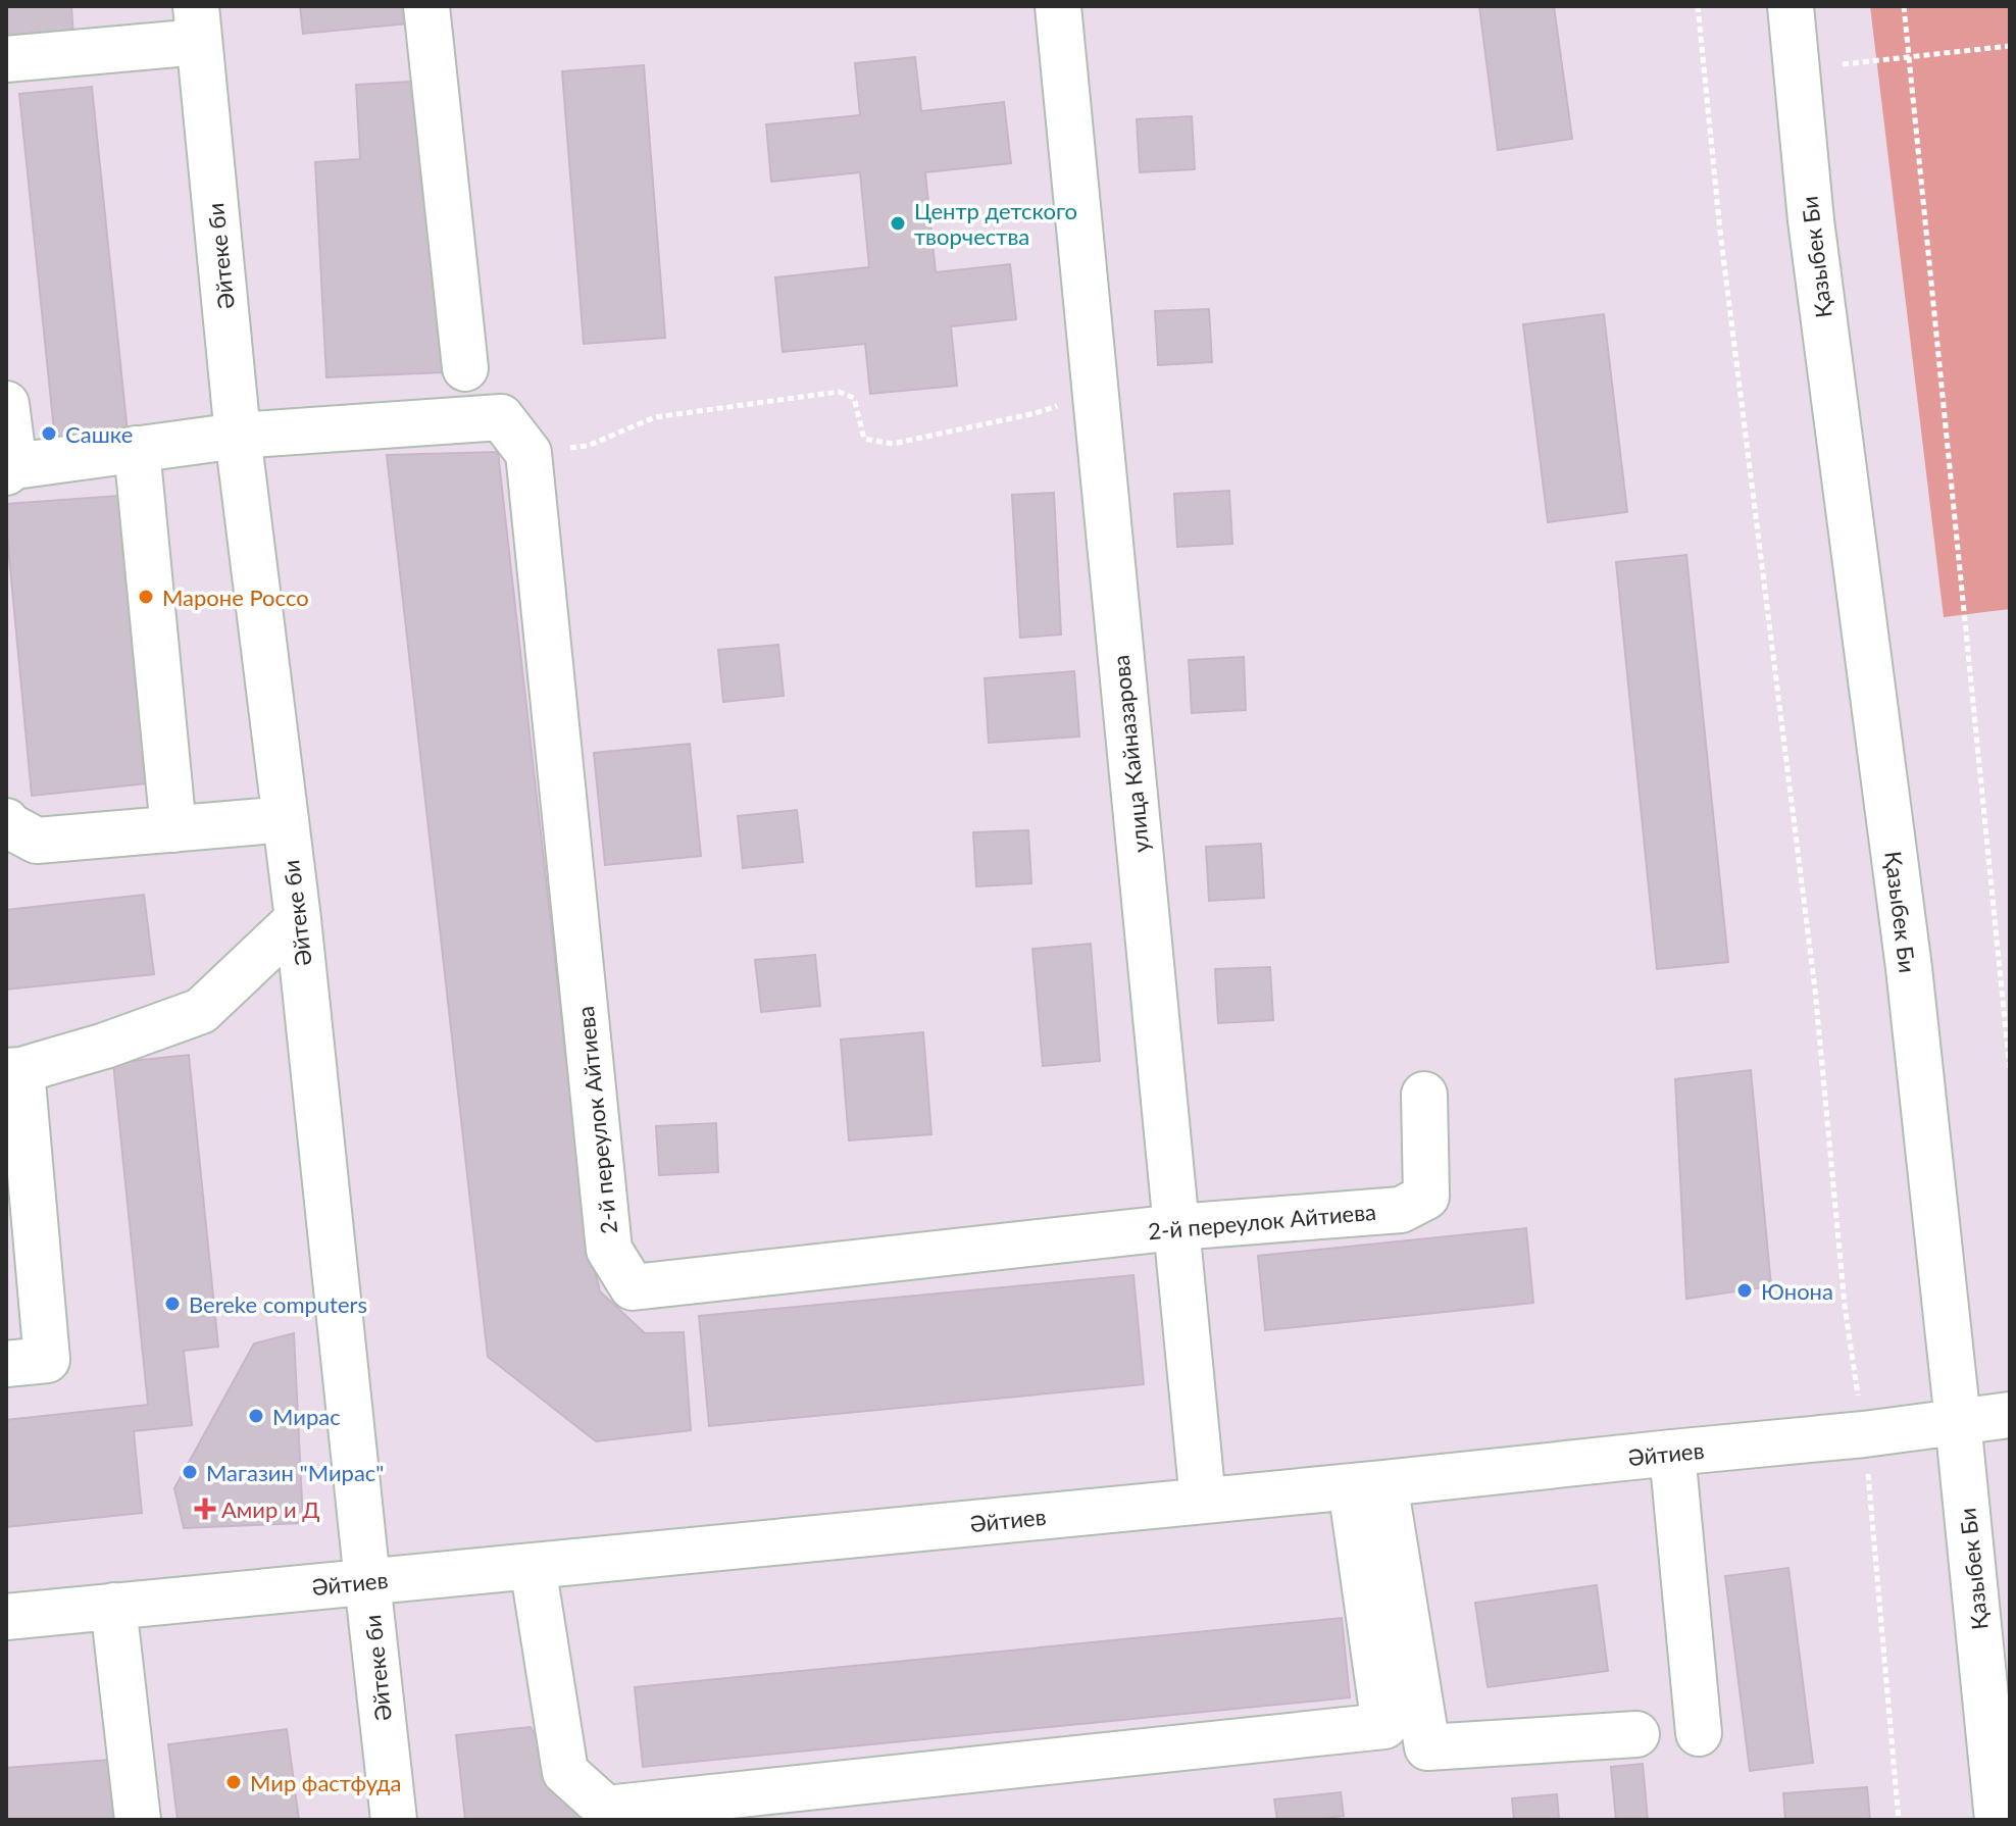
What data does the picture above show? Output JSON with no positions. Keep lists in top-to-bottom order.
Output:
{
  "streets": {
    "street": [
      "Әйтеке би",
      "Қазыбек Би",
      "улица Кайназарова",
      "2-й переулок Айтиева",
      "Әйтиев"
    ]
  },
  "crossings": [
    ["Әйтеке би", "Әйтиев"],
    ["Қазыбек Би", "Әйтиев"],
    ["улица Кайназарова", "2-й переулок Айтиева"],
    ["улица Кайназарова", "Әйтиев"]
  ],
  "places": {
    "other": [
      "Центр детского творчества",
      "Сашке",
      "Мароне Россо",
      "Юнона",
      "Bereke computers",
      "Мирас",
      "Магазин \"Мирас\"",
      "Мир фастфуда"
    ],
    "health": ["Амир и Д"]
  }
}
